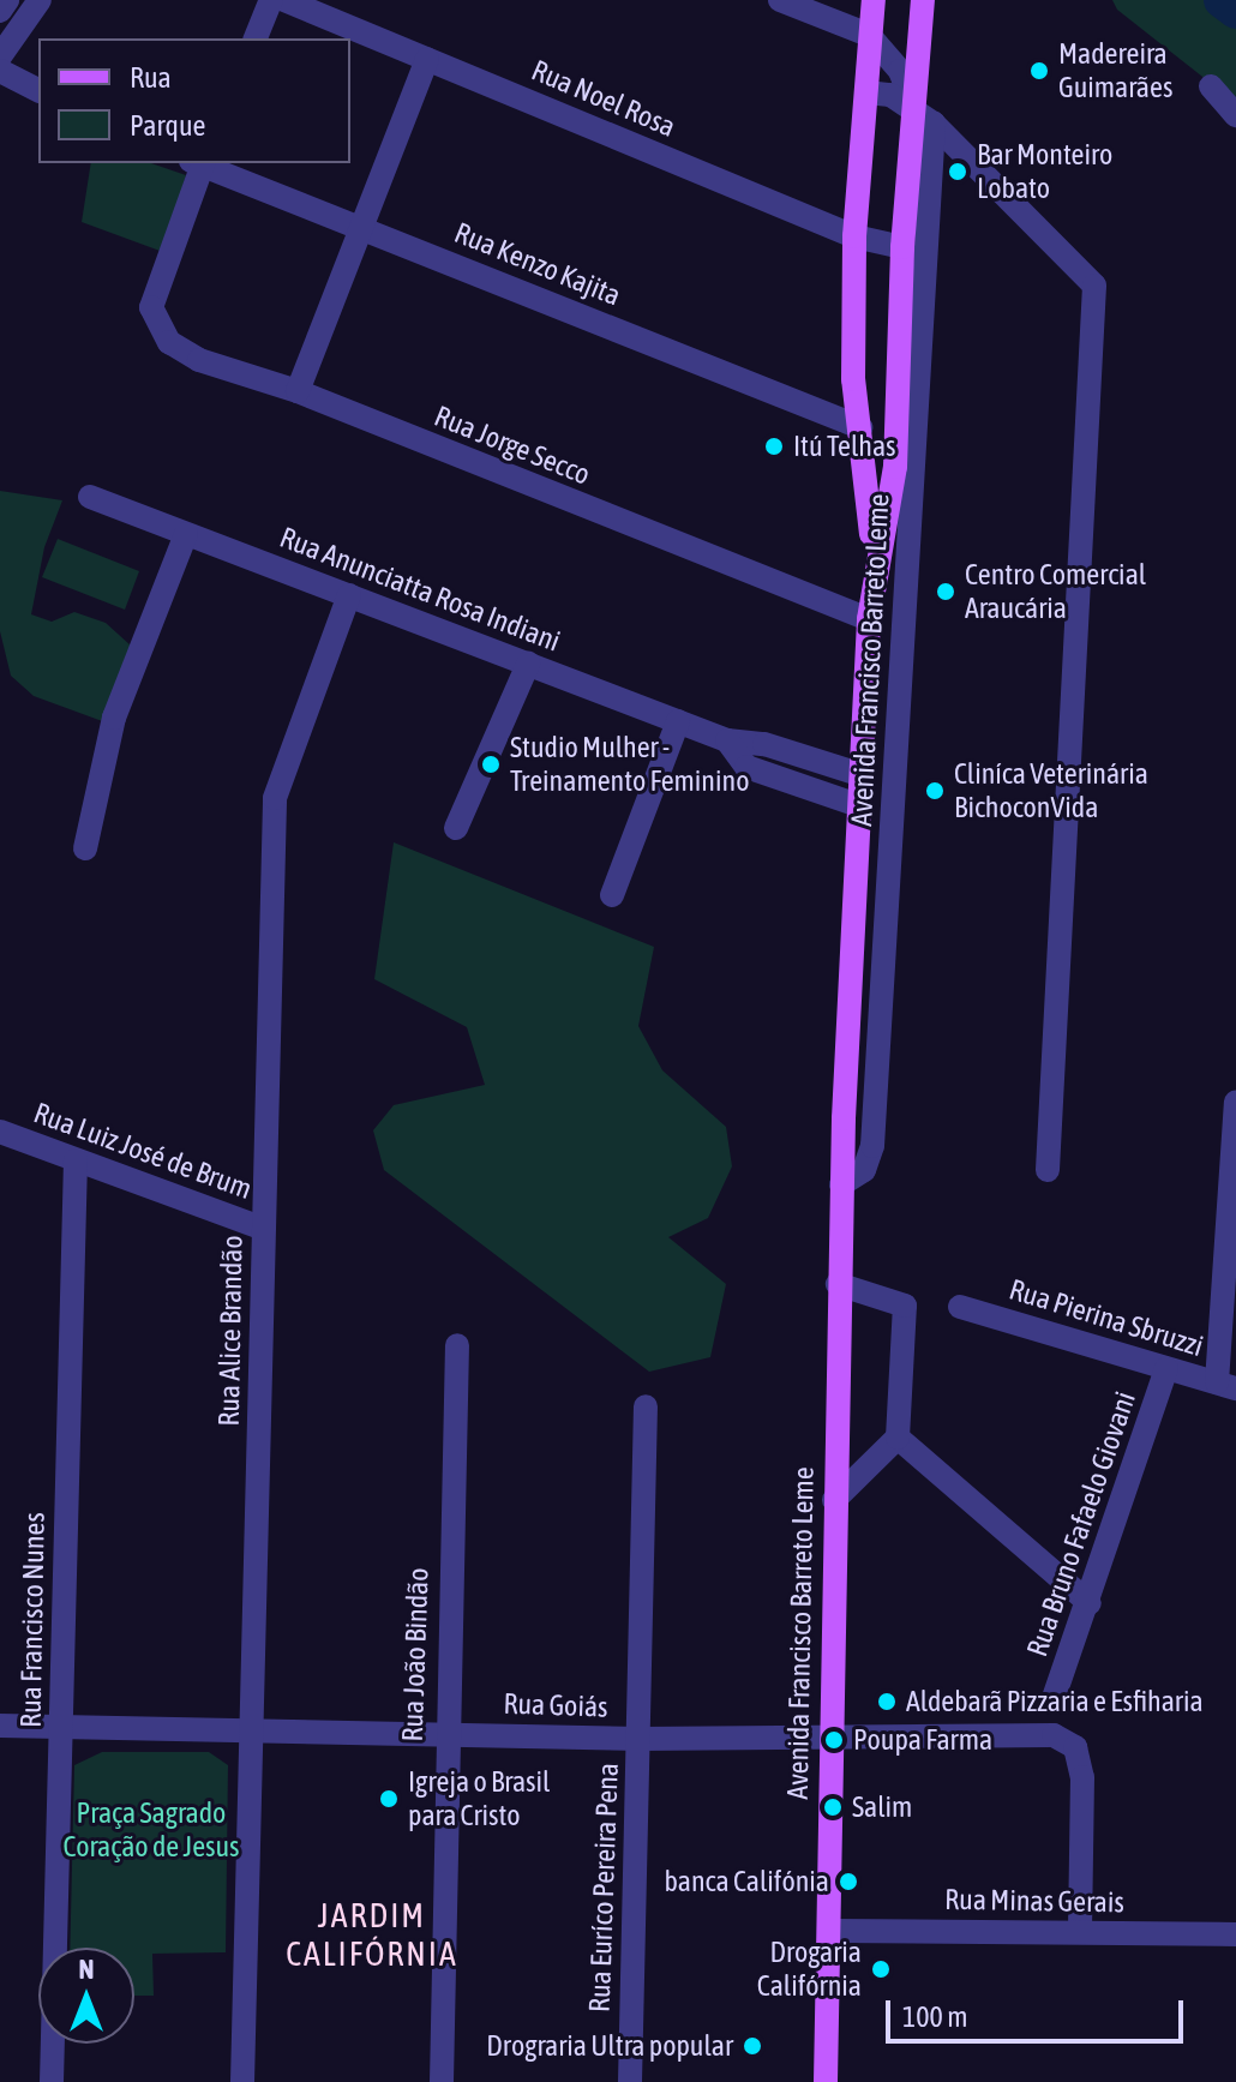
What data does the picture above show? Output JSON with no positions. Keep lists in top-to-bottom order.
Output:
{
  "streets": {
    "main road": ["Avenida Francisco Barreto Leme"],
    "street": [
      "Rua Noel Rosa",
      "Rua Kenzo Kajita",
      "Rua Jorge Secco",
      "Rua Anunciatta Rosa Indiani",
      "Rua Luiz José de Brum",
      "Rua Pierina Sbruzzi",
      "Rua Alice Brandão",
      "Rua Bruno Fafaelo Giovani",
      "Rua Francisco Nunes",
      "Rua João Bindão",
      "Rua Goiás",
      "Rua Euríco Pereira Pena",
      "Rua Minas Gerais"
    ]
  },
  "crossings": [
    ["Rua Noel Rosa", "Avenida Francisco Barreto Leme"],
    ["Rua Kenzo Kajita", "Avenida Francisco Barreto Leme"],
    ["Rua Jorge Secco", "Avenida Francisco Barreto Leme"],
    ["Rua Anunciatta Rosa Indiani", "Avenida Francisco Barreto Leme"],
    ["Rua Anunciatta Rosa Indiani", "Rua Alice Brandão"],
    ["Avenida Francisco Barreto Leme", "Rua Goiás"],
    ["Avenida Francisco Barreto Leme", "Rua Minas Gerais"],
    ["Rua Luiz José de Brum", "Rua Alice Brandão"],
    ["Rua Luiz José de Brum", "Rua Francisco Nunes"],
    ["Rua Pierina Sbruzzi", "Rua Bruno Fafaelo Giovani"],
    ["Rua Alice Brandão", "Rua Goiás"],
    ["Rua Francisco Nunes", "Rua Goiás"],
    ["Rua João Bindão", "Rua Goiás"],
    ["Rua Goiás", "Rua Euríco Pereira Pena"],
    ["Rua Goiás", "Rua Minas Gerais"]
  ],
  "districts": ["JARDIM CALIFÓRNIA"],
  "parks": ["Praça Sagrado Coração de Jesus"],
  "places": [
    "Madereira Guimarães",
    "Bar Monteiro Lobato",
    "Itú Telhas",
    "Centro Comercial Araucária",
    "Studio Mulher - Treinamento Feminino",
    "Cliníca Veterinária BichoconVida",
    "Aldebarã Pizzaria e Esfiharia",
    "Poupa Farma",
    "Igreja o Brasil para Cristo",
    "Salim",
    "banca Califónia",
    "Drogaria Califórnia",
    "Drograria Ultra popular"
  ],
  "legend": ["Rua", "Parque"],
  "scale_bar": "100 m",
  "north": "top"
}
